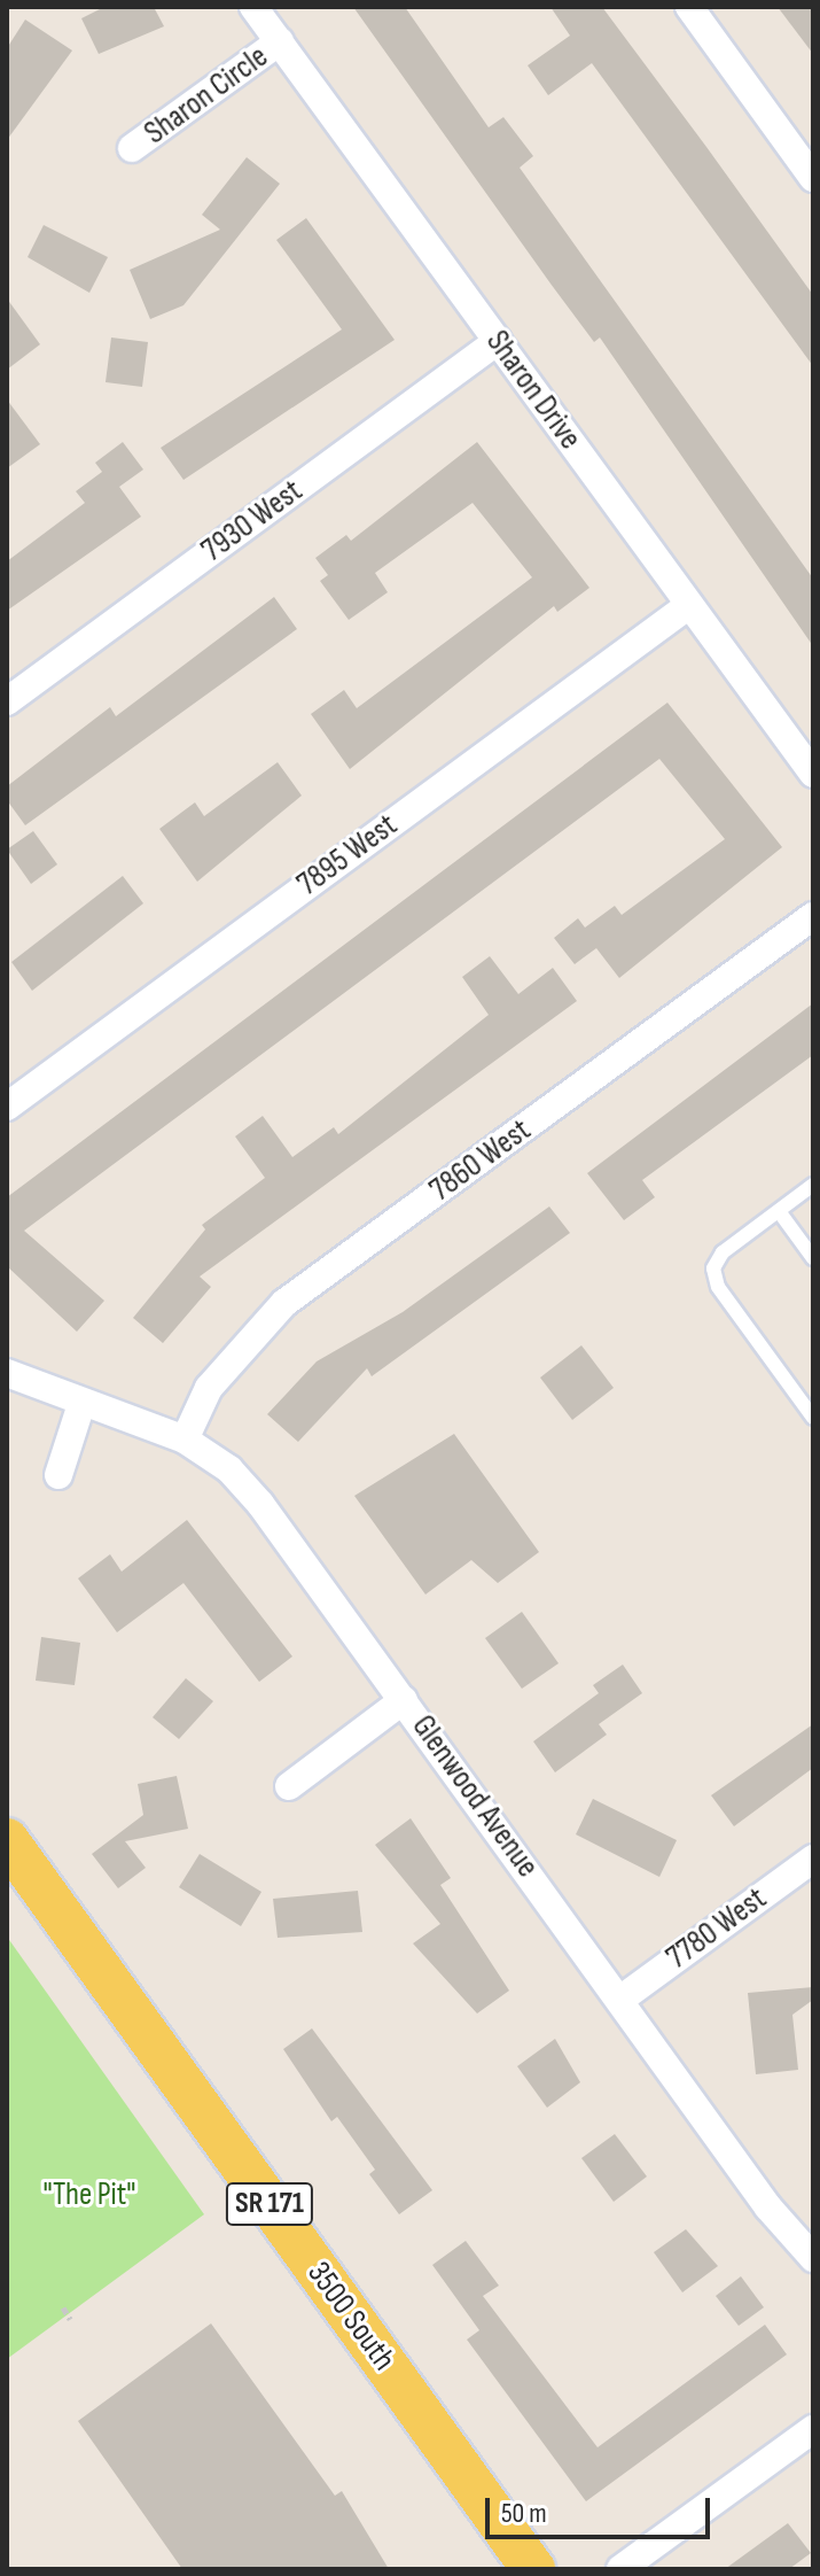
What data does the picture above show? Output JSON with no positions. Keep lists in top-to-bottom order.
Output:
{
  "streets": {
    "main road": ["SR 171", "3500 South"],
    "street": [
      "Sharon Circle",
      "Sharon Drive",
      "7930 West",
      "7895 West",
      "7860 West",
      "Glenwood Avenue",
      "7780 West"
    ]
  },
  "crossings": [
    ["Sharon Circle", "Sharon Drive"],
    ["Sharon Drive", "7930 West"],
    ["Sharon Drive", "7895 West"],
    ["7860 West", "Glenwood Avenue"],
    ["Glenwood Avenue", "7780 West"]
  ],
  "parks": ["\"The Pit\""],
  "scale_bar": "50 m"
}
